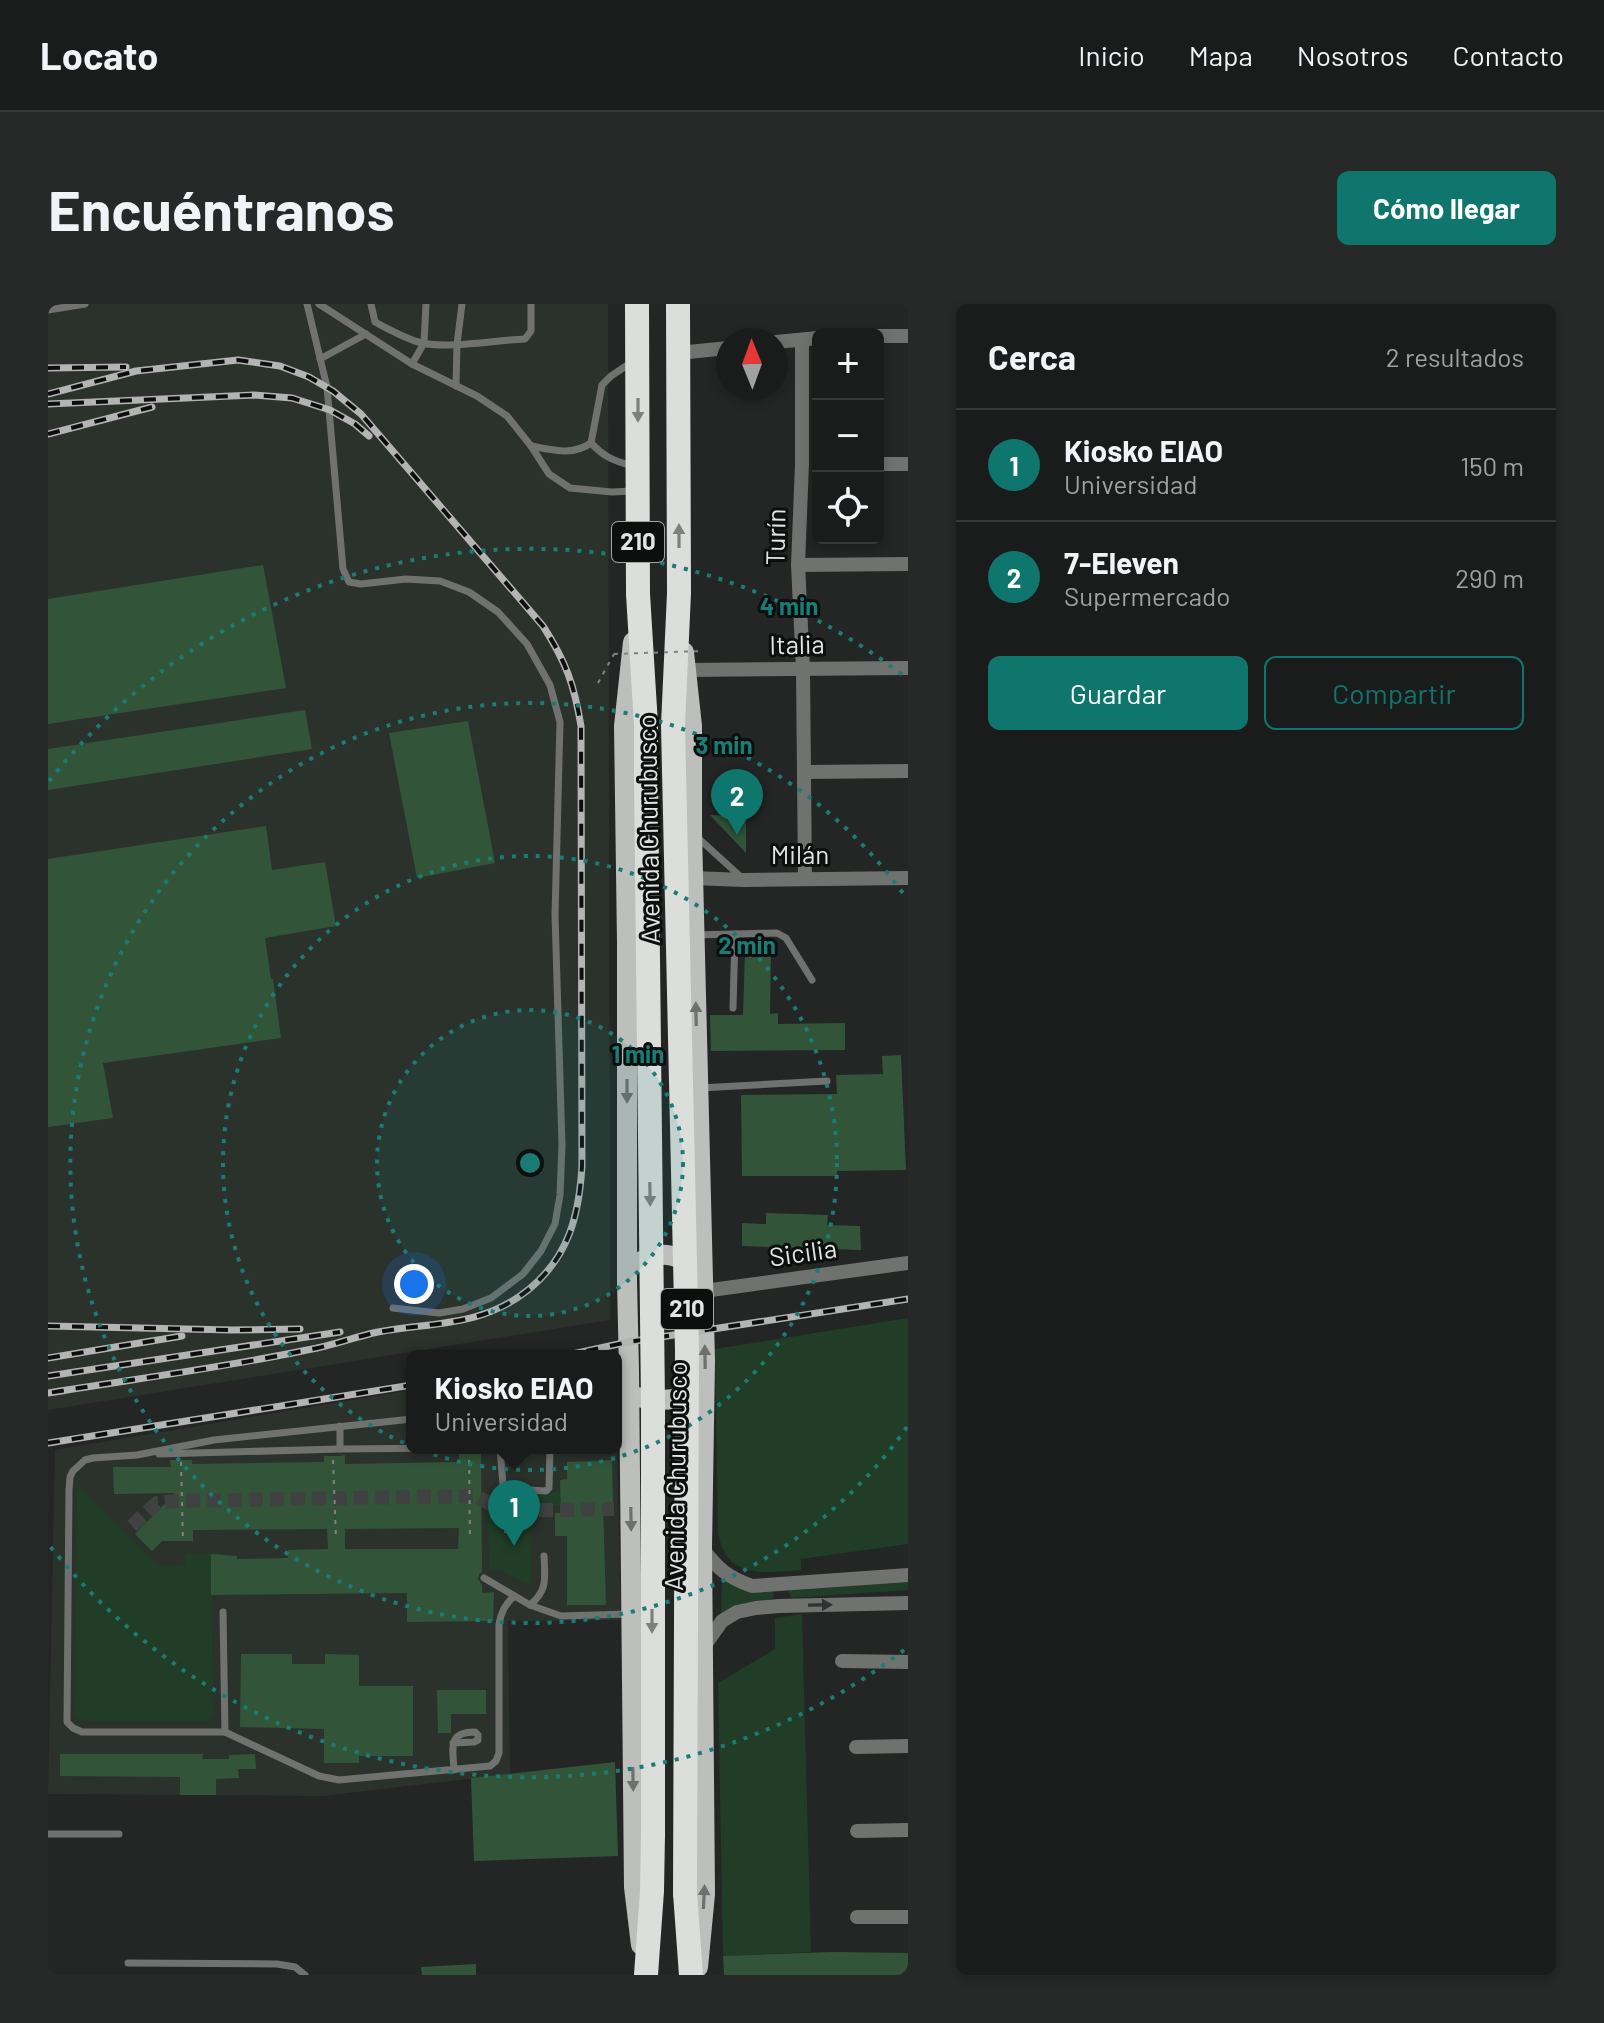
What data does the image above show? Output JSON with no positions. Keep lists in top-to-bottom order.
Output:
{
  "streets": {
    "highway": ["210", "Avenida Churubusco"],
    "street": [
      "Turín",
      "Italia",
      "Milán",
      "Sicilia"
    ]
  },
  "crossings": [
    ["Turín", "Italia"],
    ["Turín", "Milán"],
    ["Italia", "Avenida Churubusco"],
    ["Avenida Churubusco", "Milán"],
    ["Avenida Churubusco", "Sicilia"]
  ],
  "north": "top",
  "page": {
    "header": "Locato",
    "nav": [
      "Inicio",
      "Mapa",
      "Nosotros",
      "Contacto"
    ],
    "buttons": [
      "Cómo llegar",
      ["Guardar", "Compartir"]
    ],
    "title": "Encuéntranos",
    "heading": ["Cerca", "2 resultados"],
    "map_buttons": ["+", "−"],
    "list": [
      {
        "mark": "1",
        "name": "Kiosko EIAO",
        "note": "Universidad",
        "value": "150 m"
      },
      {
        "mark": "2",
        "name": "7-Eleven",
        "note": "Supermercado",
        "value": "290 m"
      }
    ],
    "pins": ["2", "1"],
    "popup": ["Kiosko EIAO", "Universidad"]
  },
  "rings": [
    "4 min",
    "3 min",
    "2 min",
    "1 min"
  ]
}
